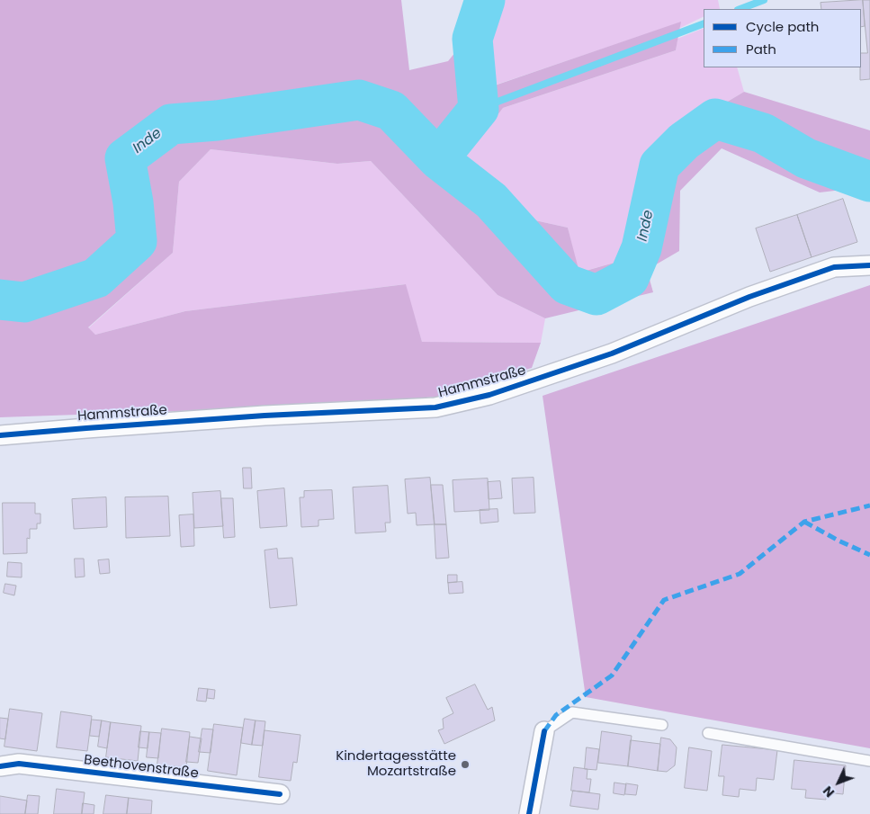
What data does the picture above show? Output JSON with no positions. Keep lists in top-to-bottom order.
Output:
{
  "streets": {
    "street": ["Hammstraße", "Beethovenstraße"]
  },
  "water": ["Inde"],
  "places": ["Kindertagesstätte Mozartstraße"],
  "legend": ["Cycle path", "Path"],
  "north": "bottom left"
}
